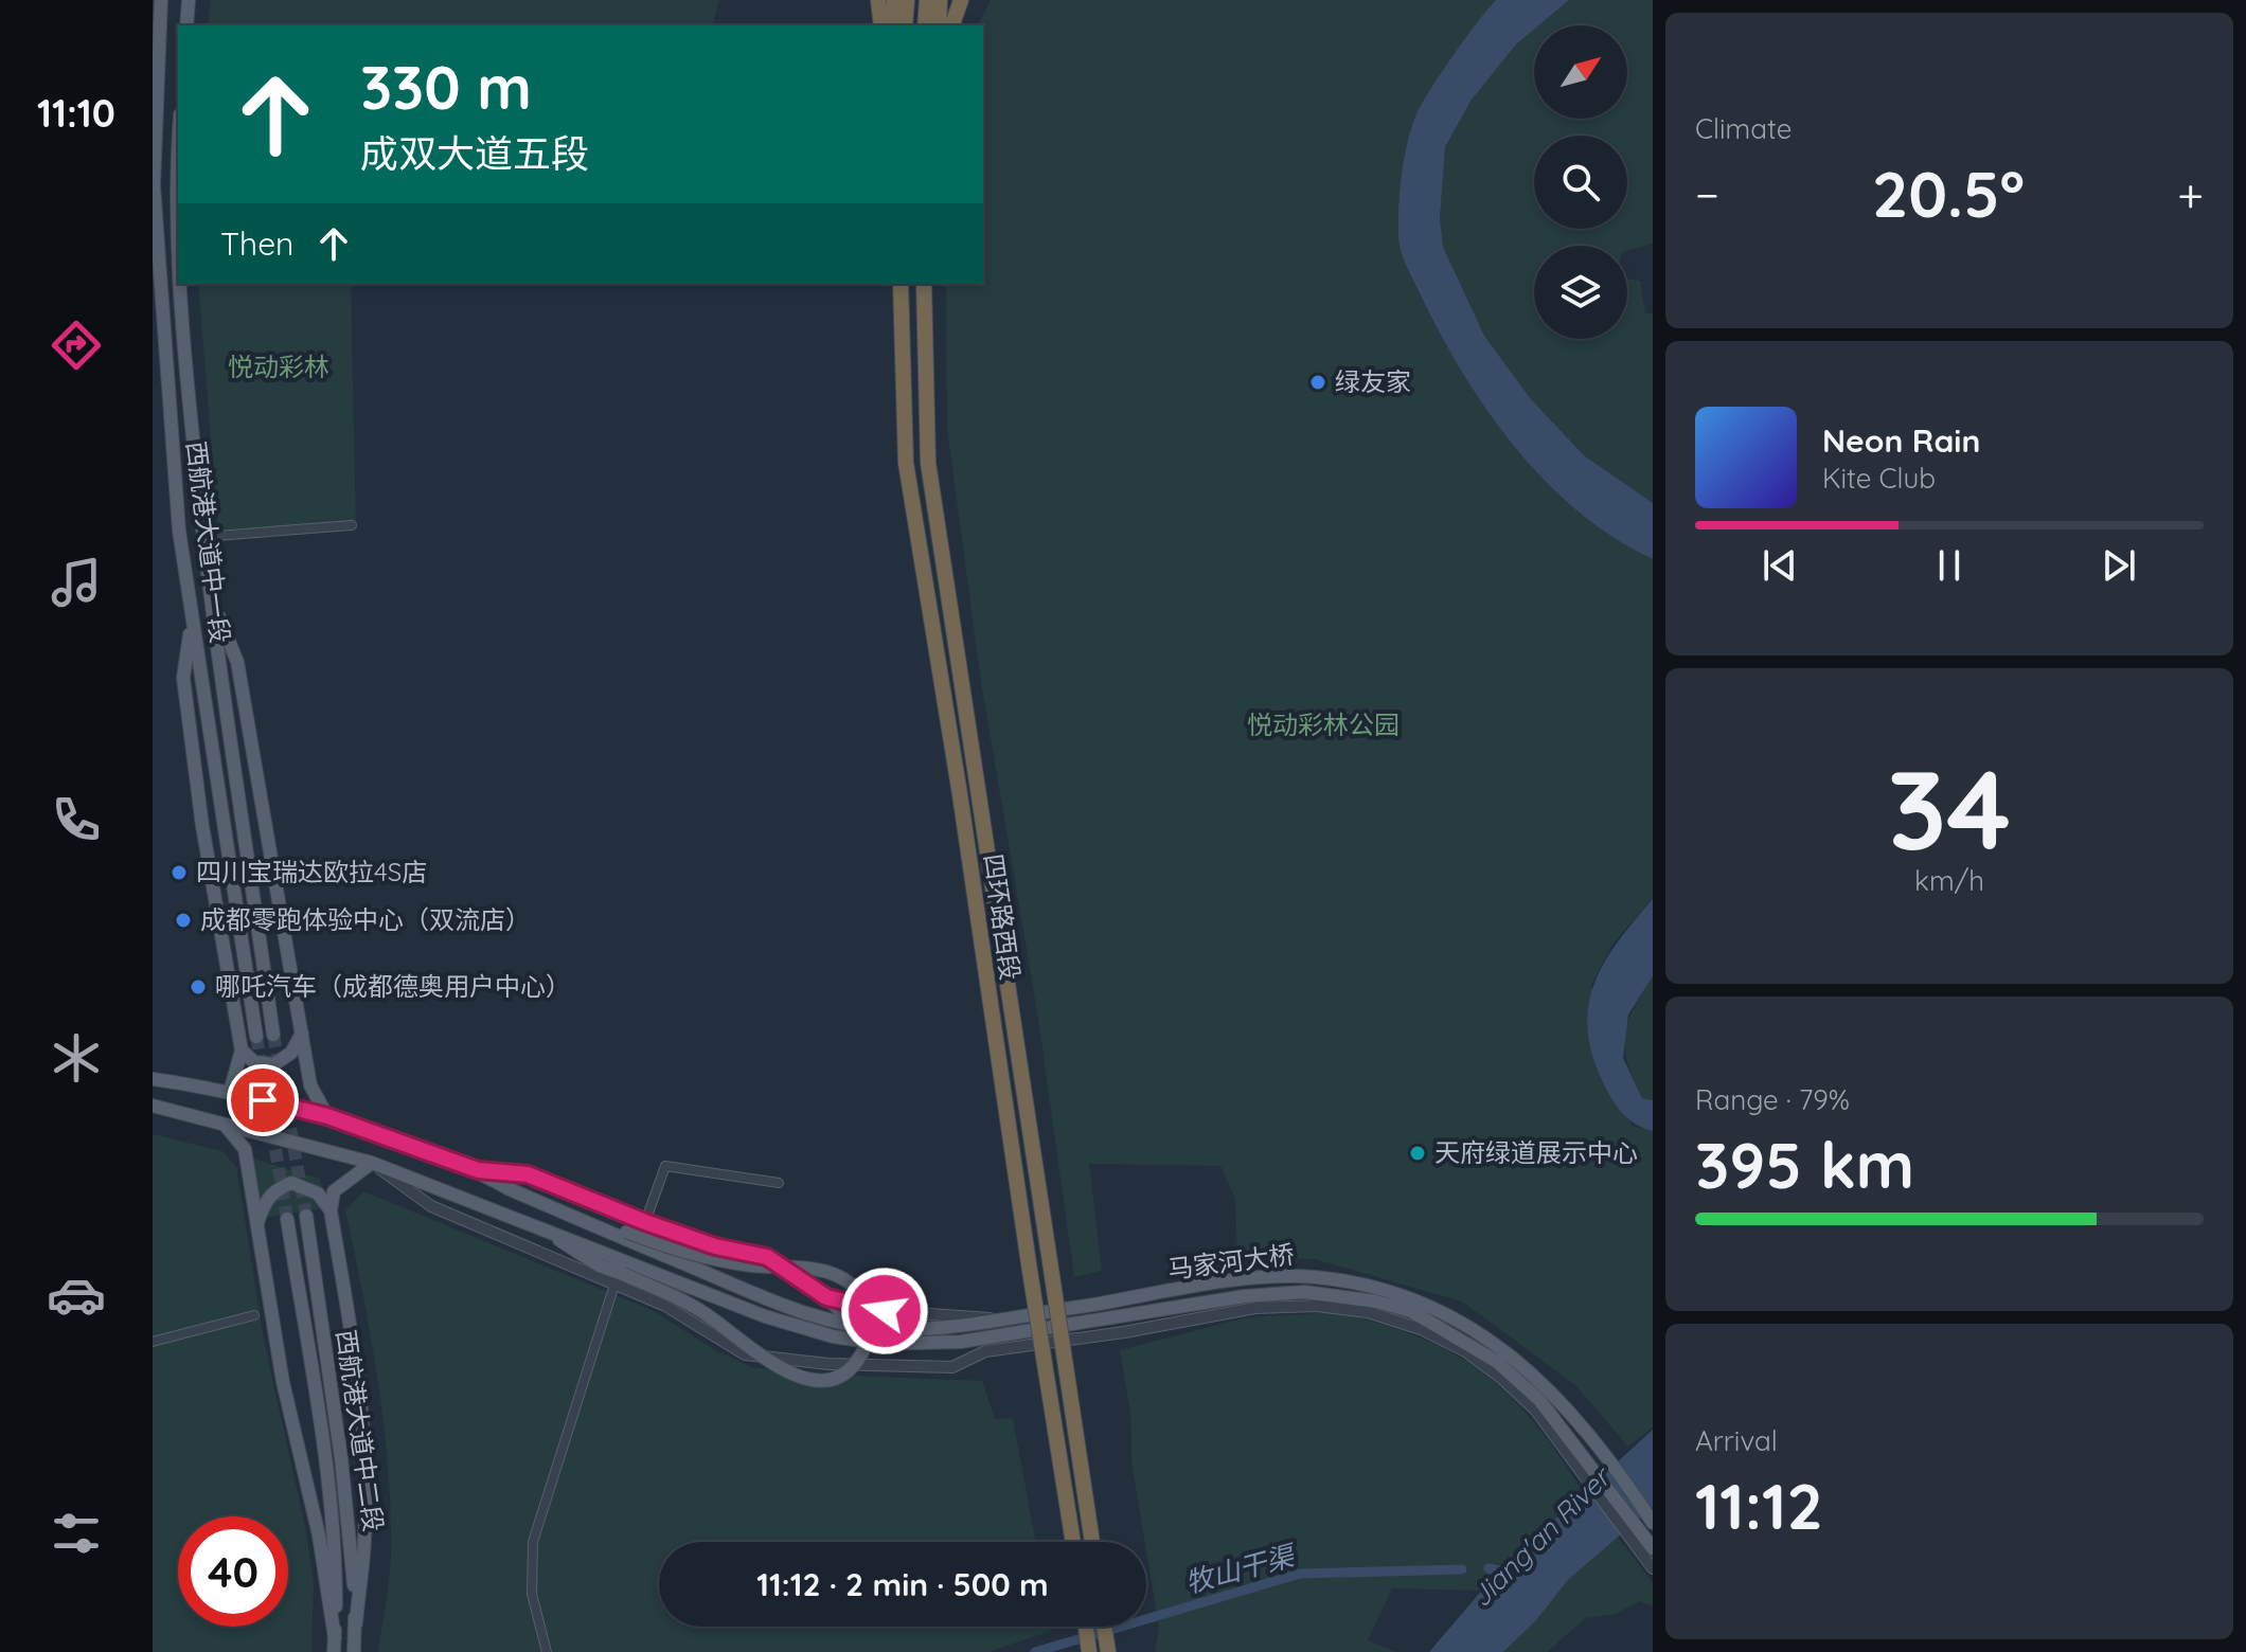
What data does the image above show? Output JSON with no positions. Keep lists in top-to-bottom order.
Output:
{
  "streets": {
    "highway": ["四环路西段"],
    "main road": ["西航港大道中一段", "马家河大桥", "西航港大道中二段"]
  },
  "water": ["Jiang'an River", "牧山干渠"],
  "parks": ["悦动彩林", "悦动彩林公园"],
  "places": [
    "绿友家",
    "四川宝瑞达欧拉4S店",
    "成都零跑体验中心（双流店）",
    "哪吒汽车（成都德奥用户中心）",
    "天府绿道展示中心"
  ],
  "north": "top right",
  "page": {
    "tabs": "11:10",
    "tile": [
      "Climate",
      ["34", "km/h"],
      ["Range · 79%", "395 km"],
      ["Arrival", "11:12"]
    ],
    "turn": ["330 m", "成双大道五段"],
    "heat": ["−", "20.5°", "+"],
    "then": "Then",
    "song": ["Neon Rain", "Kite Club"],
    "limit": "40",
    "trip": "11:12 · 2 min · 500 m"
  }
}
